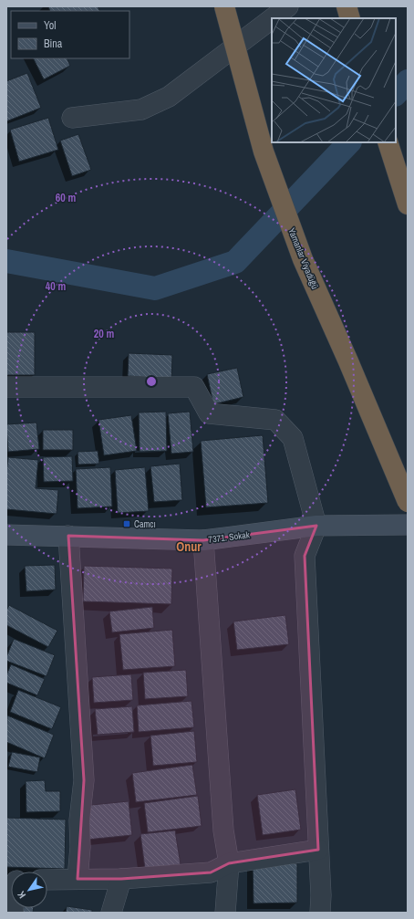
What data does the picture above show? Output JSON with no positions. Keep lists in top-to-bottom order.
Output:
{
  "streets": {
    "highway": ["Yamanlar Viyadüğü"],
    "street": ["7371. Sokak"]
  },
  "districts": ["Onur"],
  "places": {
    "transit": ["Camcı"]
  },
  "legend": ["Yol", "Bina"],
  "north": "bottom left",
  "rings": ["60 m", "40 m", "20 m"]
}
